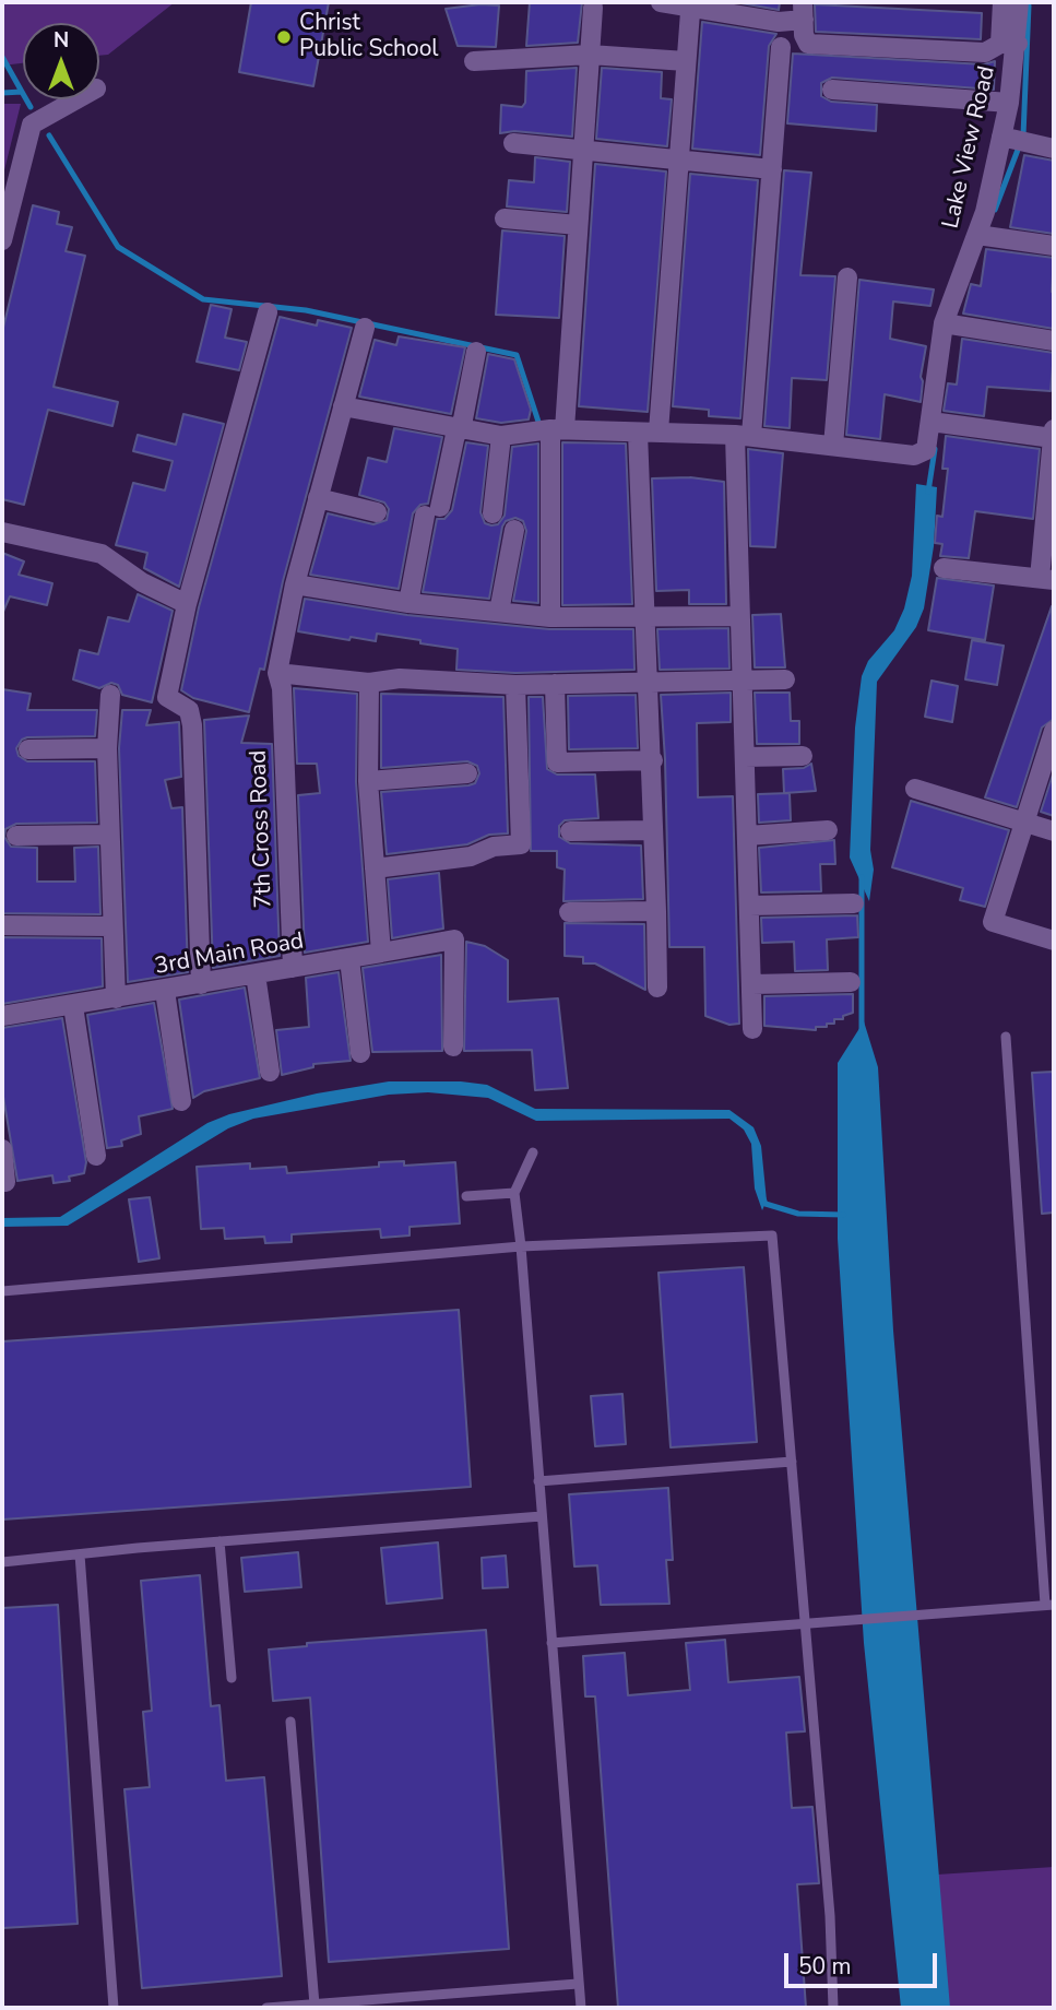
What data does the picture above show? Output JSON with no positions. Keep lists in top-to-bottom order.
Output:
{
  "streets": {
    "street": ["Lake View Road", "7th Cross Road", "3rd Main Road"]
  },
  "crossings": [
    ["7th Cross Road", "3rd Main Road"]
  ],
  "places": ["Christ Public School"],
  "scale_bar": "50 m",
  "north": "top"
}
